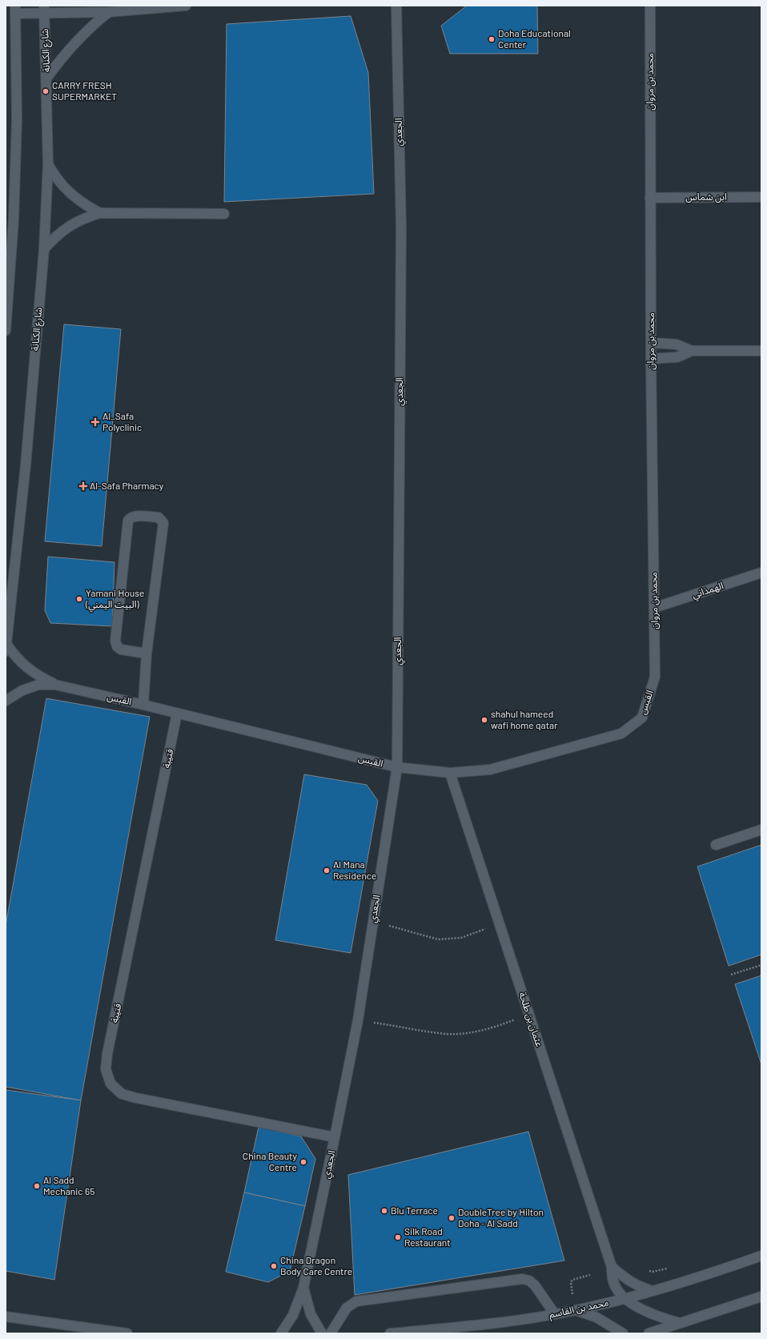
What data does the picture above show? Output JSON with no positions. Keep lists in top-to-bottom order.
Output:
{
  "streets": {
    "street": [
      "شارع الكنانة",
      "محمد بن مروان",
      "الجعدي",
      "ابن شماس",
      "الهمذاني",
      "القبس",
      "قتيبة",
      "عثمان بن طلحة",
      "محمد بن القاسم"
    ]
  },
  "crossings": [
    ["شارع الكنانة", "القبس"],
    ["محمد بن مروان", "ابن شماس"],
    ["محمد بن مروان", "الهمذاني"],
    ["محمد بن مروان", "القبس"],
    ["الجعدي", "القبس"],
    ["الجعدي", "قتيبة"],
    ["القبس", "قتيبة"],
    ["القبس", "عثمان بن طلحة"],
    ["عثمان بن طلحة", "محمد بن القاسم"]
  ],
  "places": {
    "other": [
      "Doha Educational Center",
      "CARRY FRESH SUPERMARKET",
      "Yamani House (البيت اليمني)",
      "shahul hameed wafi home qatar",
      "Al Mana Residence",
      "China Beauty Centre",
      "Al Sadd Mechanic 65",
      "Blu Terrace",
      "DoubleTree by Hilton Doha - Al Sadd",
      "Silk Road Restaurant",
      "China Dragon Body Care Centre"
    ],
    "health": ["Al_Safa Polyclinic", "Al-Safa Pharmacy"]
  }
}
